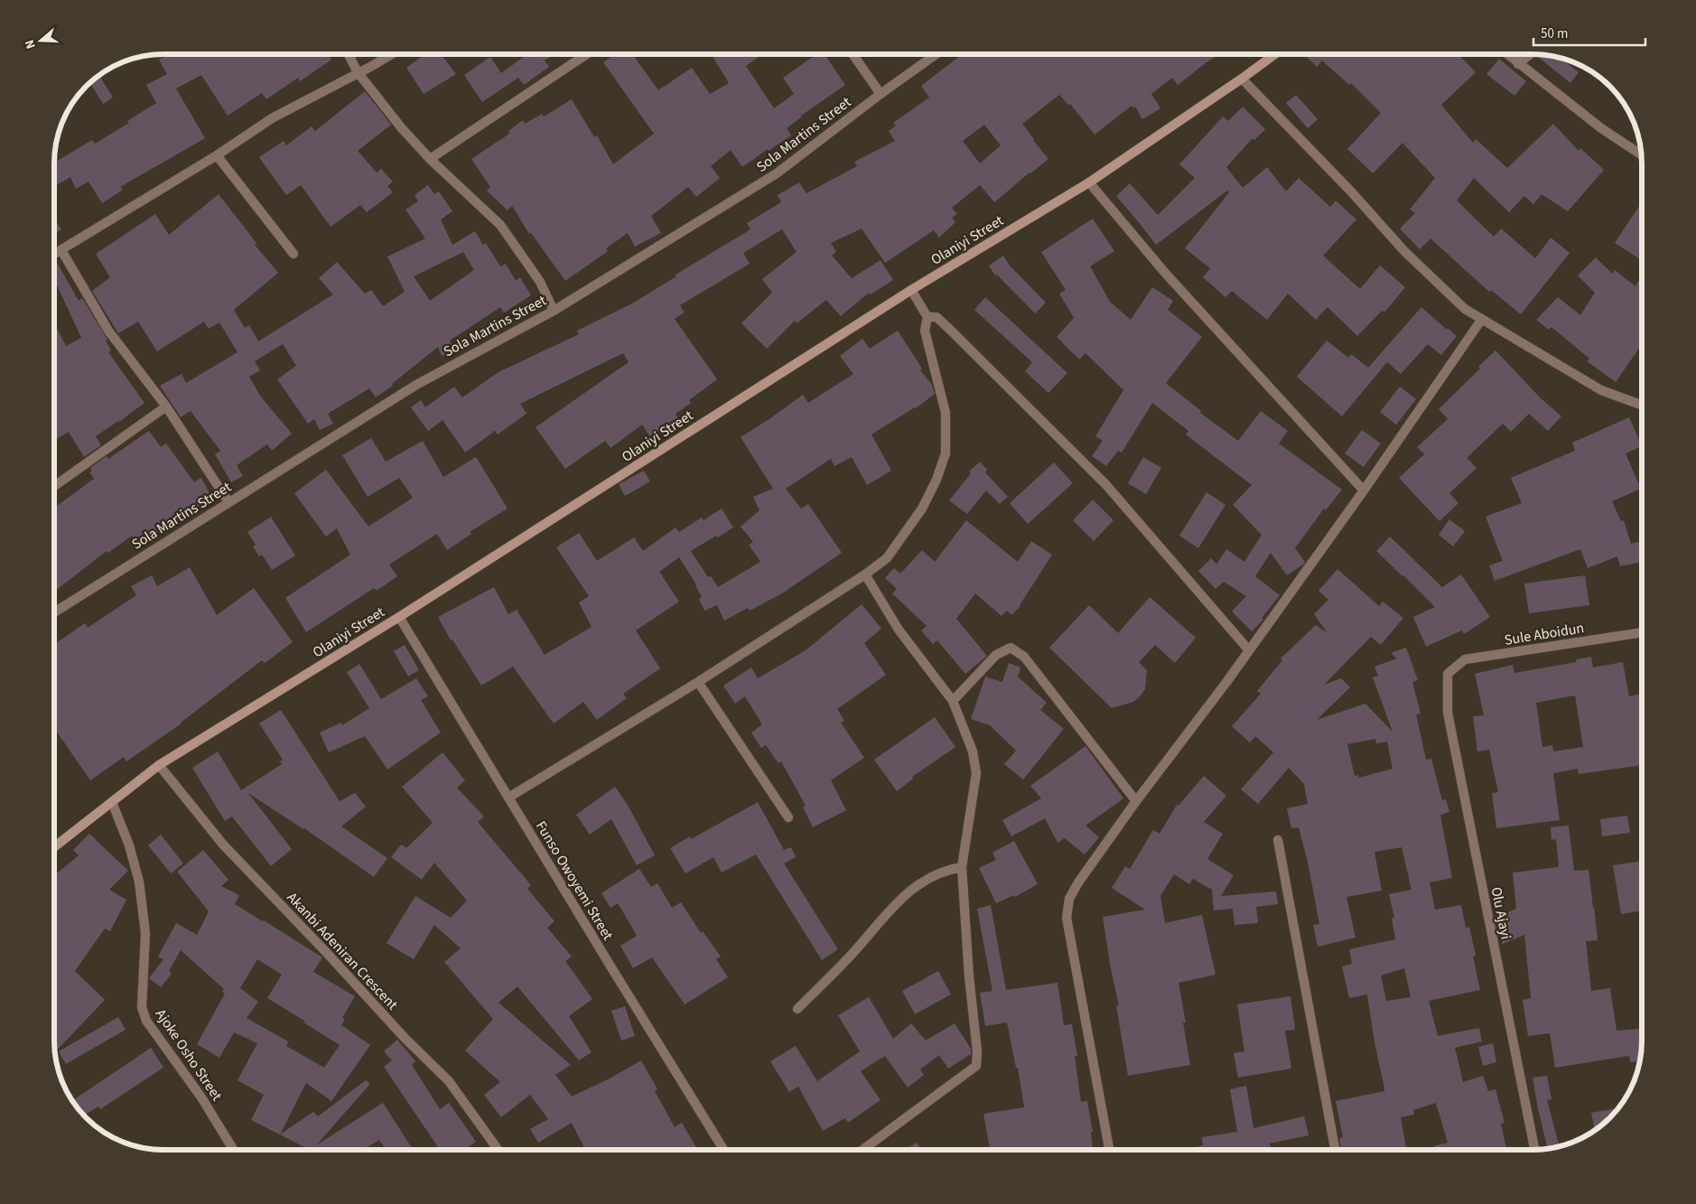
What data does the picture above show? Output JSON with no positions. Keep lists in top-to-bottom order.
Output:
{
  "streets": {
    "street": [
      "Sola Martins Street",
      "Olaniyi Street",
      "Sule Aboidun",
      "Funso Owoyemi Street",
      "Olu Ajayi",
      "Akanbi Adeniran Crescent",
      "Ajoke Osho Street"
    ]
  },
  "crossings": [
    ["Olaniyi Street", "Funso Owoyemi Street"],
    ["Olaniyi Street", "Akanbi Adeniran Crescent"],
    ["Olaniyi Street", "Ajoke Osho Street"],
    ["Sule Aboidun", "Olu Ajayi"]
  ],
  "scale_bar": "50 m",
  "north": "left"
}
